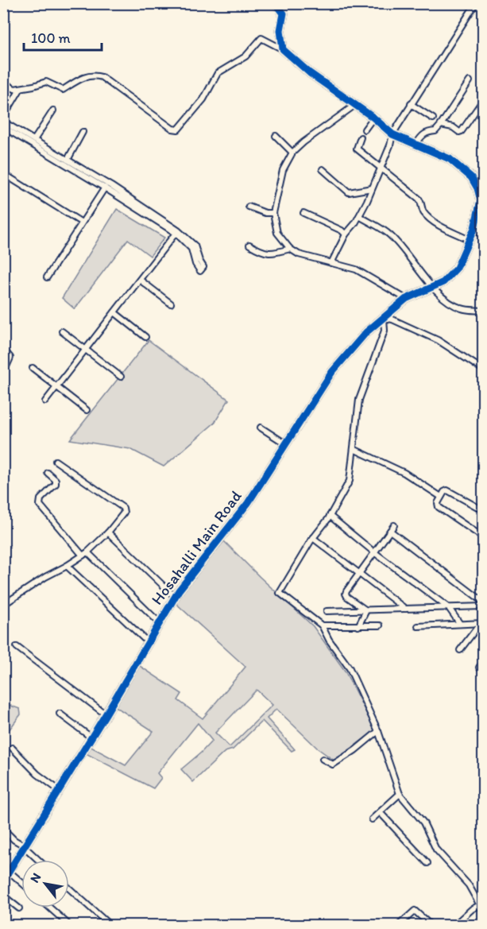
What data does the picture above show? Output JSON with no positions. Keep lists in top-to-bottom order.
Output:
{
  "streets": {
    "street": ["Hosahalli Main Road"]
  },
  "scale_bar": "100 m",
  "north": "top left"
}
